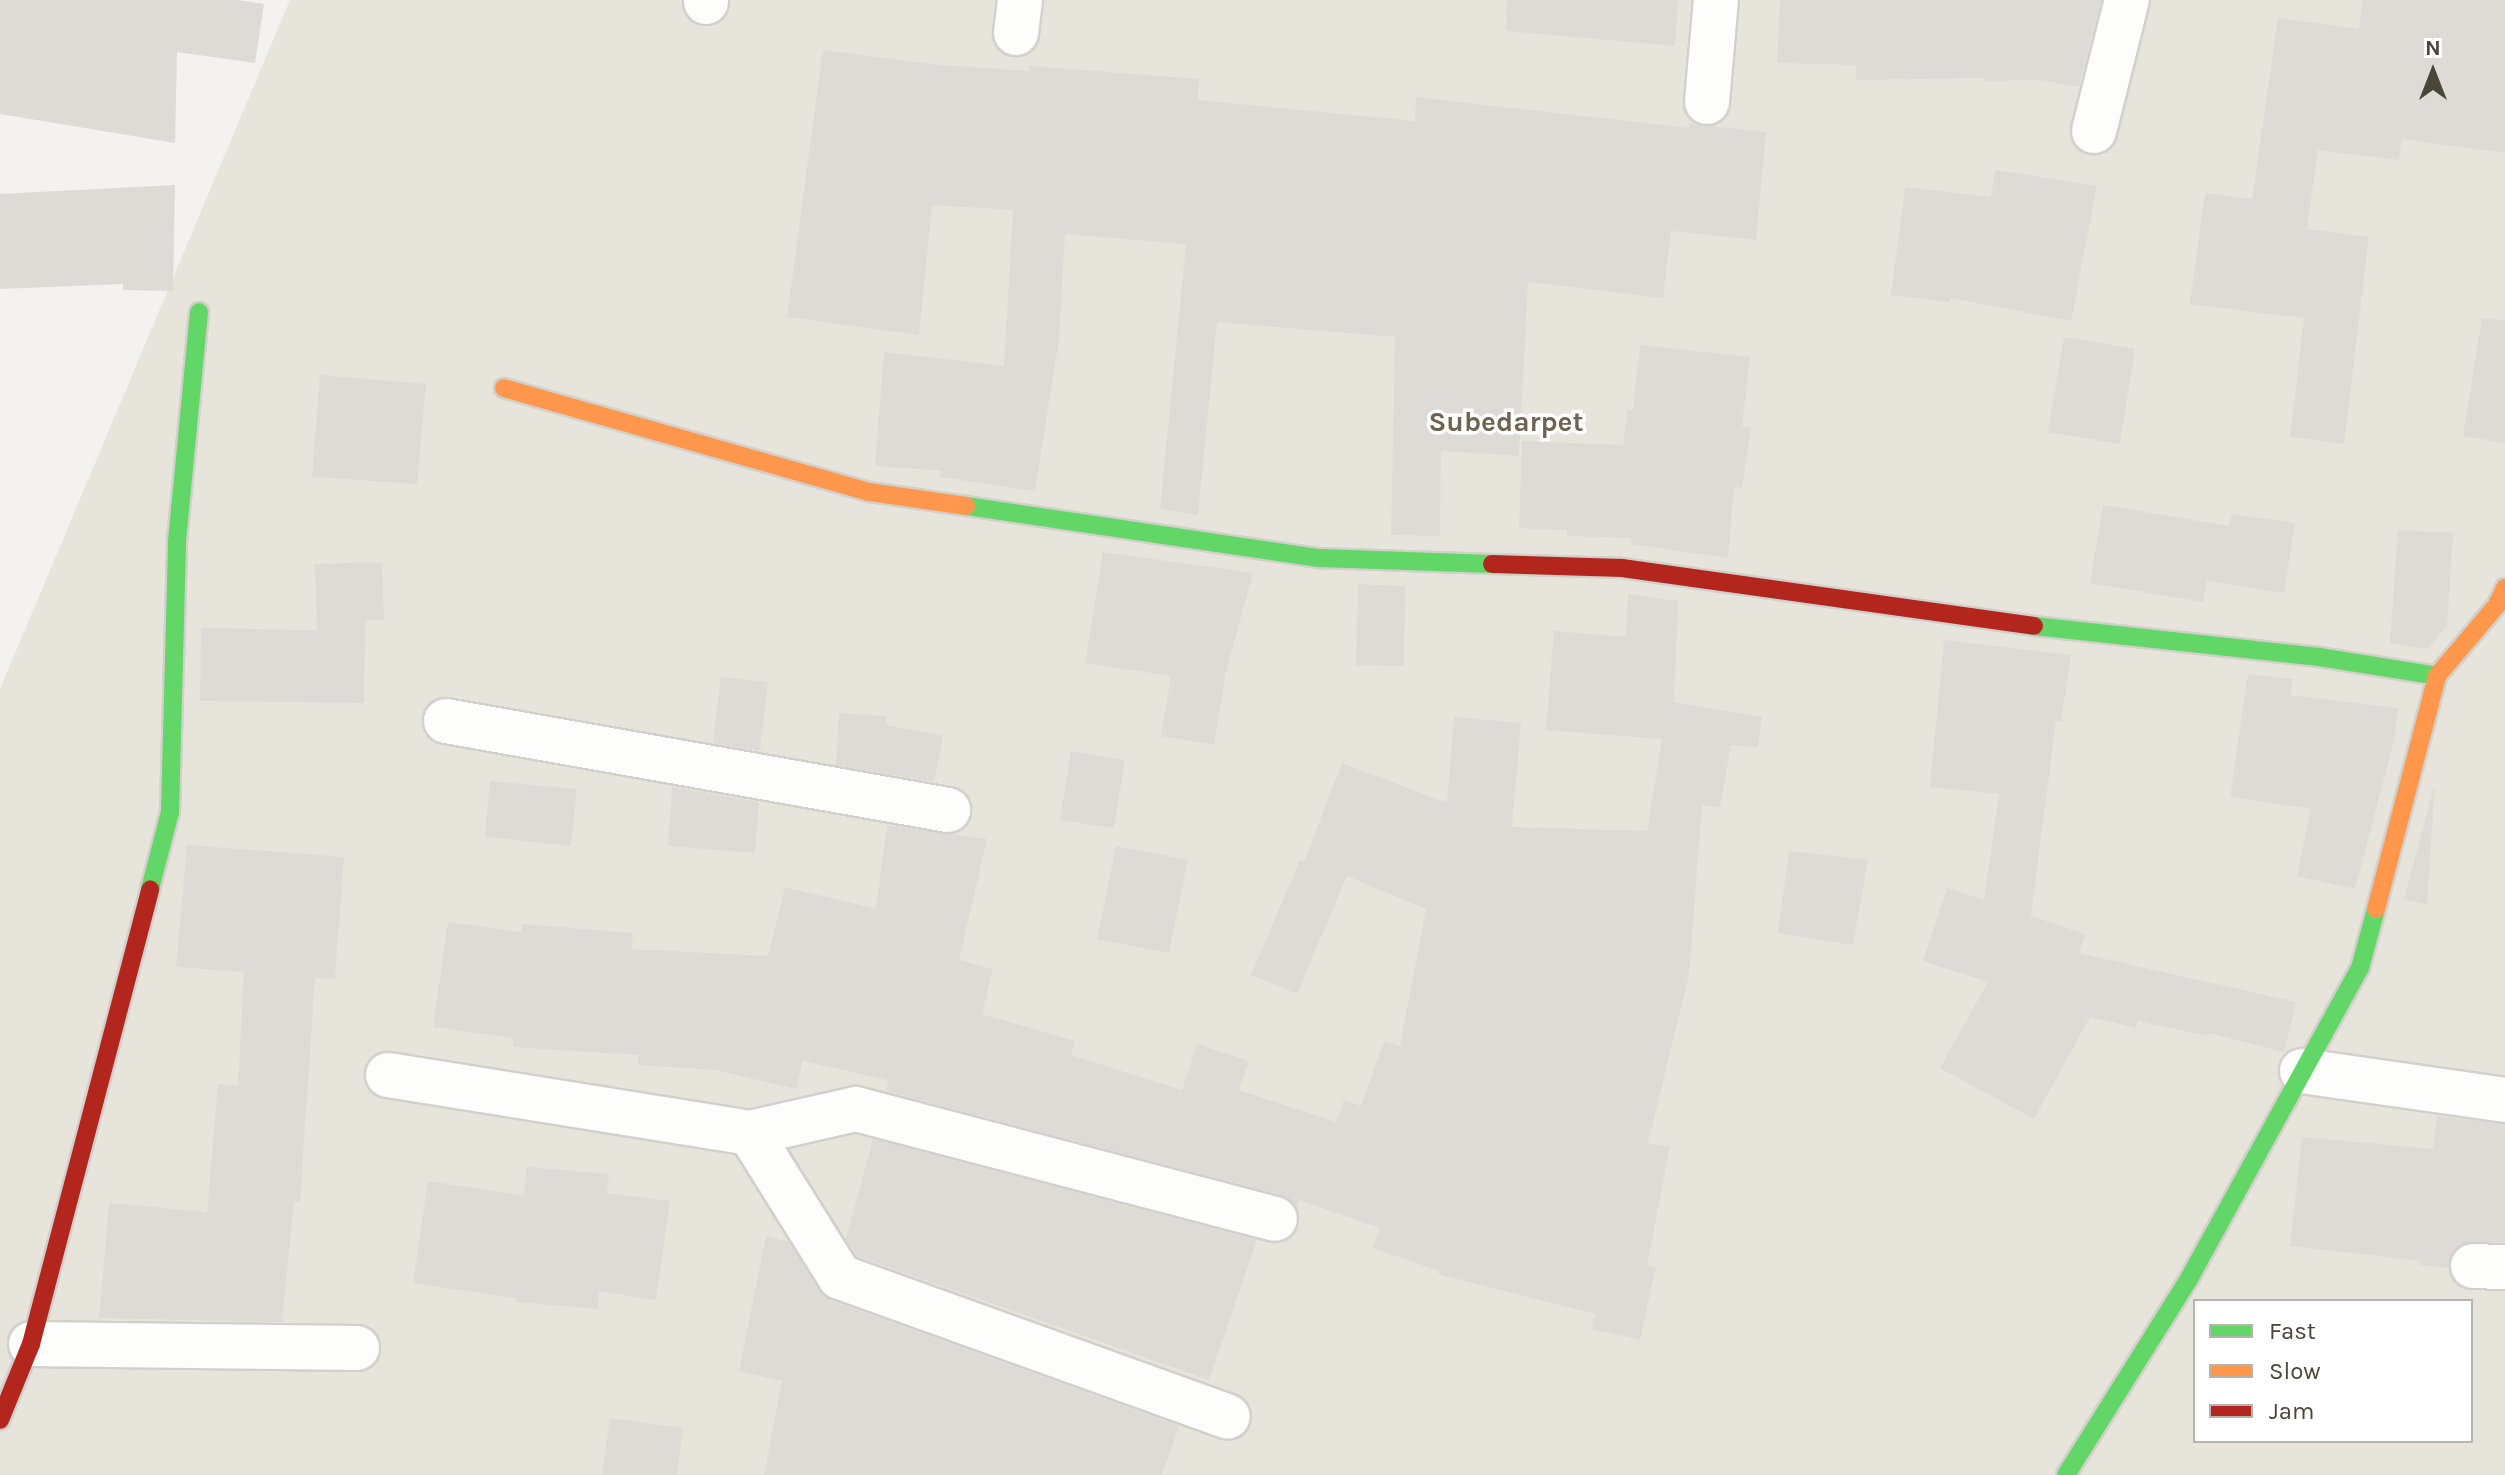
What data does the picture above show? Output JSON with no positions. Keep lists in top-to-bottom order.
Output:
{
  "districts": ["Subedarpet"],
  "legend": ["Fast", "Slow", "Jam"],
  "north": "top"
}
